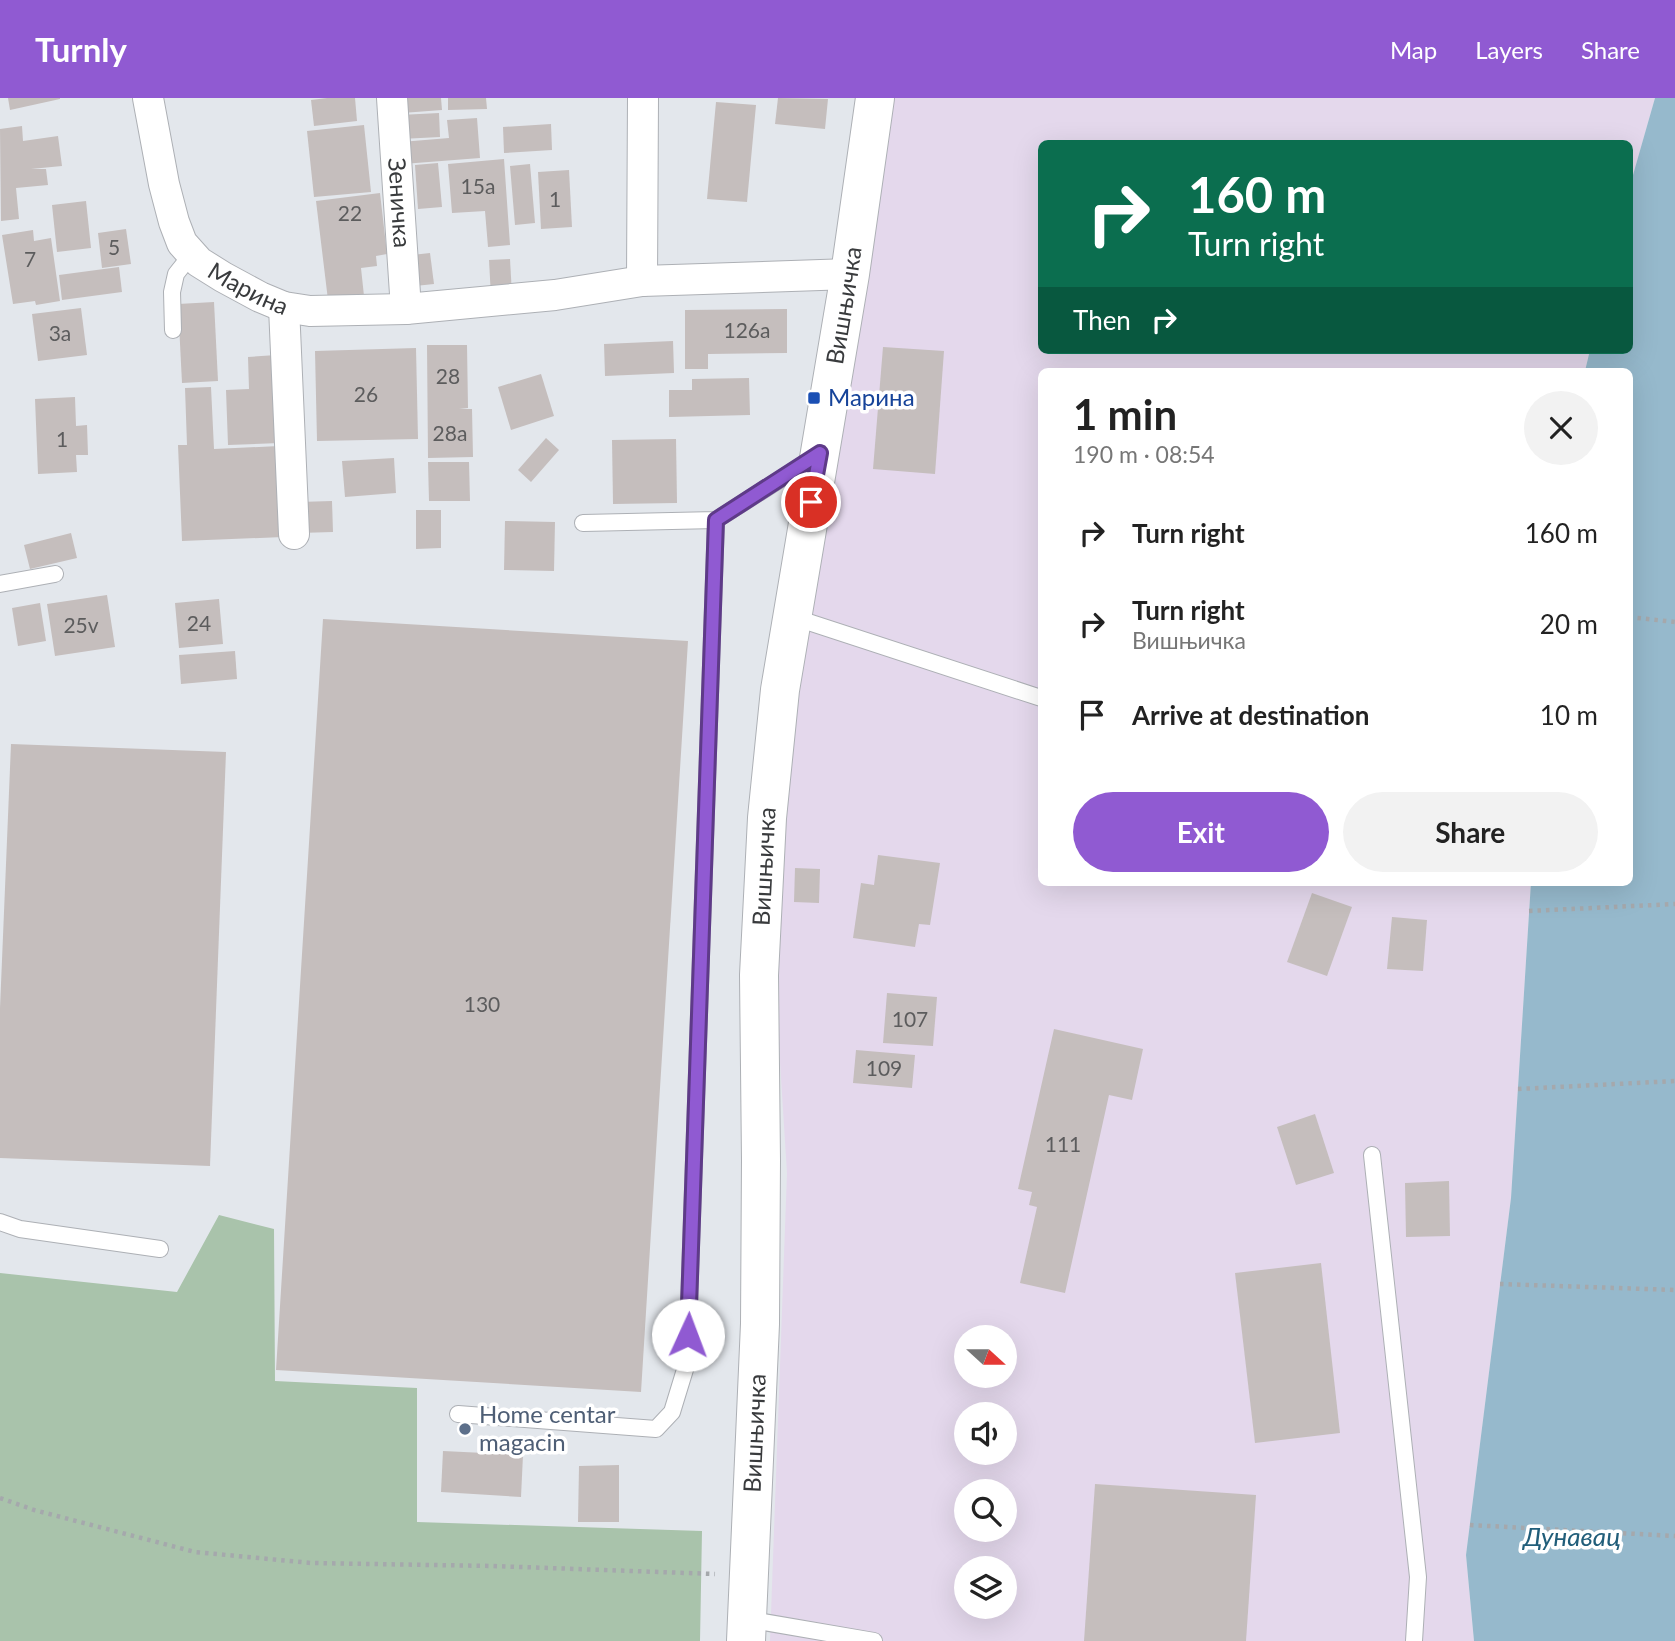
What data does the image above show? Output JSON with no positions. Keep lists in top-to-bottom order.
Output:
{
  "streets": {
    "street": ["Зеничка", "Марина", "Вишњичка"]
  },
  "crossings": [
    ["Зеничка", "Марина"],
    ["Марина", "Вишњичка"]
  ],
  "water": ["Дунавац"],
  "places": {
    "transit": ["Марина"],
    "other": ["Home centar magacin"]
  },
  "house_numbers": [
    "15a",
    "1",
    "22",
    "5",
    "7",
    "126a",
    "3a",
    "28",
    "26",
    "28a",
    "1",
    "24",
    "25v",
    "130",
    "107",
    "109",
    "111"
  ],
  "north": "right",
  "page": {
    "header": "Turnly",
    "nav": ["Map", "Layers", "Share"],
    "turn": ["160 m", "Turn right"],
    "then": "Then",
    "heading": ["1 min", "190 m · 08:54"],
    "list": [
      {
        "name": "Turn right",
        "value": "160 m"
      },
      {
        "name": "Turn right",
        "note": "Вишњичка",
        "value": "20 m"
      },
      {
        "name": "Arrive at destination",
        "value": "10 m"
      }
    ],
    "buttons": ["Exit", "Share"]
  }
}
